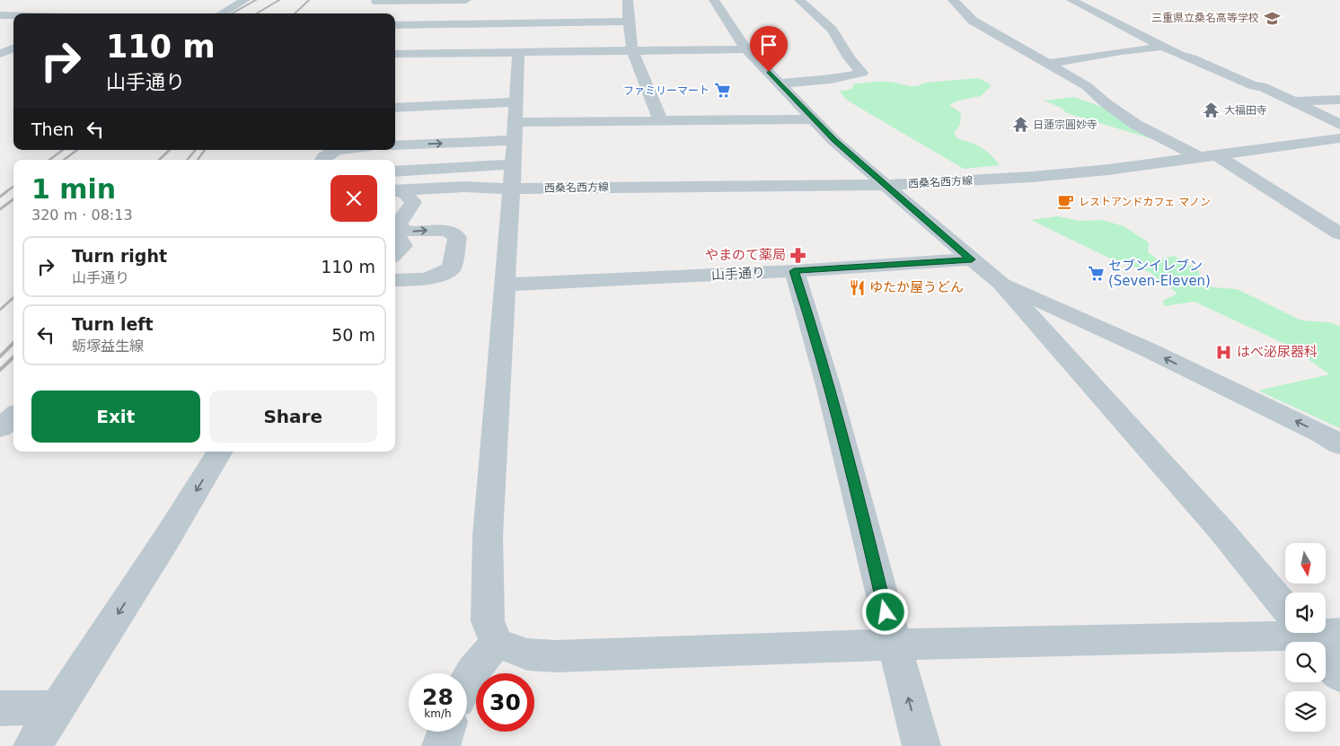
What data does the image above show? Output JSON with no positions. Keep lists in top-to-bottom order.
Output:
{
  "streets": {
    "street": ["西桑名西方線", "山手通り"]
  },
  "places": {
    "school or university": ["三重県立桑名高等学校"],
    "supermarket": ["ファミリーマート", "セブンイレブン (Seven-Eleven)"],
    "temple": ["大福田寺", "日蓮宗圓妙寺"],
    "cafe": ["レストアンドカフェ マノン"],
    "pharmacy": ["やまのて薬局"],
    "restaurant": ["ゆたか屋うどん"],
    "hospital": ["はべ泌尿器科"]
  },
  "north": "bottom",
  "page": {
    "turn": ["110 m", "山手通り"],
    "then": "Then",
    "heading": ["1 min", "320 m · 08:13"],
    "list": [
      {
        "name": "Turn right",
        "note": "山手通り",
        "value": "110 m"
      },
      {
        "name": "Turn left",
        "note": "蛎塚益生線",
        "value": "50 m"
      }
    ],
    "buttons": ["Exit", "Share"],
    "speed": "28 km/h",
    "limit": "30"
  }
}
